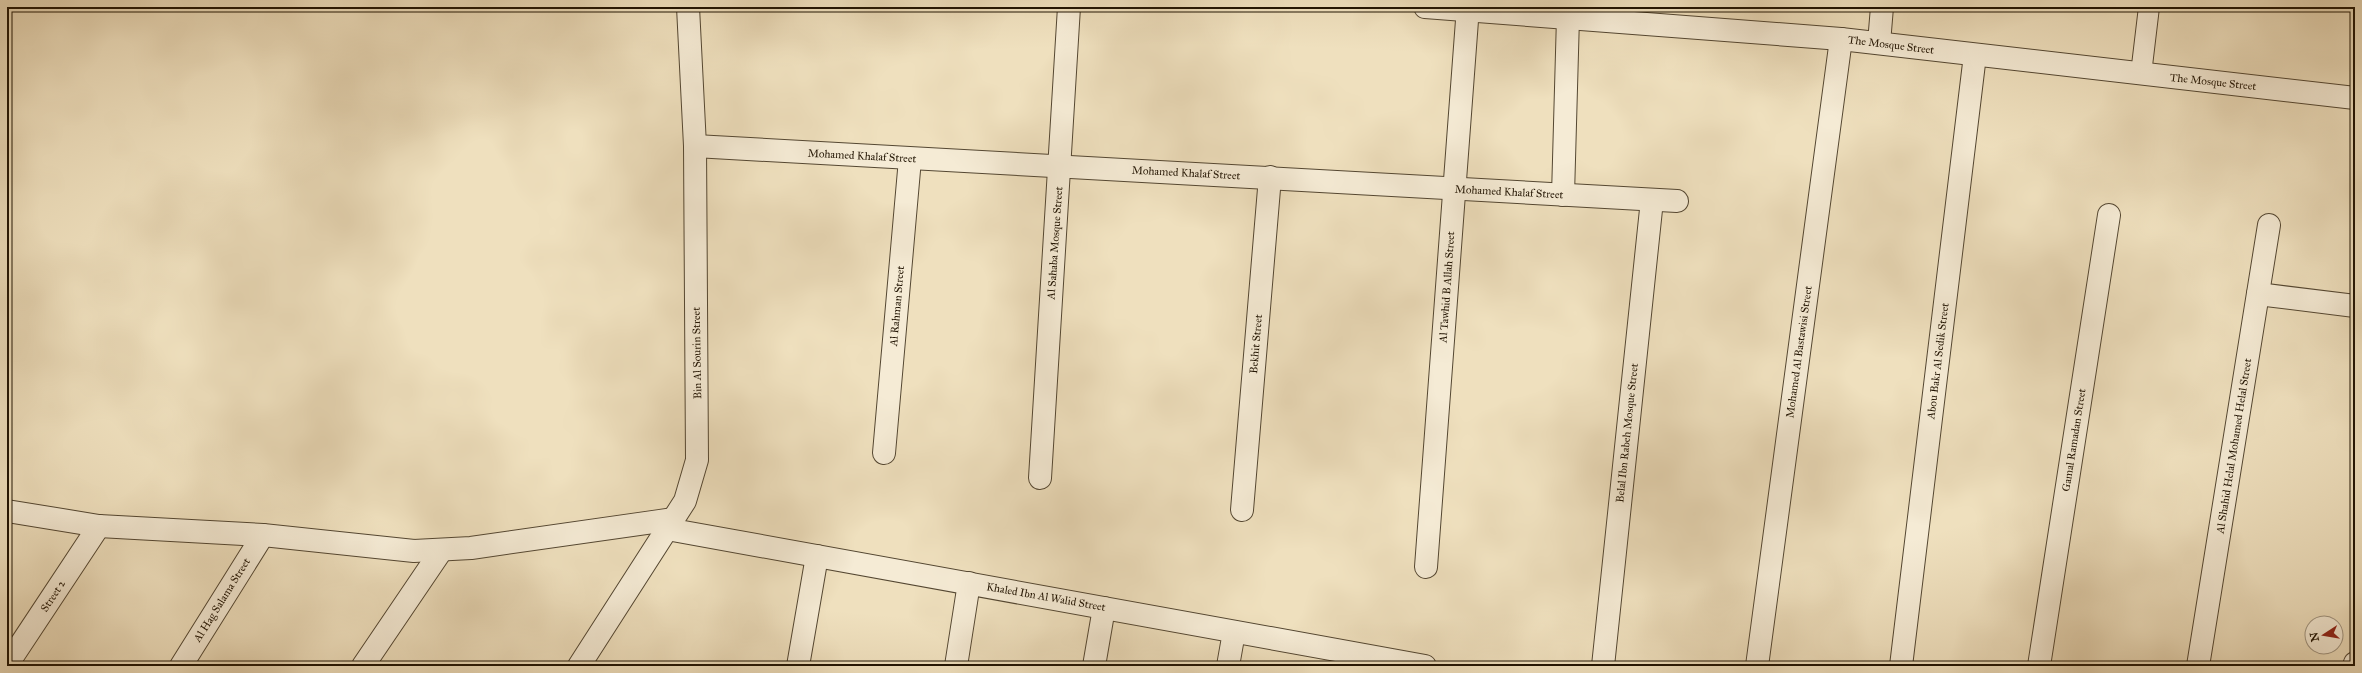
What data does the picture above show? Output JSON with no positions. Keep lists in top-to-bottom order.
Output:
{
  "streets": {
    "street": [
      "The Mosque Street",
      "Mohamed Khalaf Street",
      "Al Sahaba Mosque Street",
      "Al Tawhid B Allah Street",
      "Al Rahman Street",
      "Bekhit Street",
      "Mohamed Al Bastawisi Street",
      "Bin Al Sourin Street",
      "Abou Bakr Al Sedik Street",
      "Belal Ibn Rabeh Mosque Street",
      "Gamal Ramadan Street",
      "Al Shahid Helal Mohamed Helal Street",
      "Street 2",
      "Khaled Ibn Al Walid Street",
      "Al Hag Salama Street"
    ]
  },
  "crossings": [
    ["The Mosque Street", "Al Tawhid B Allah Street"],
    ["The Mosque Street", "Mohamed Al Bastawisi Street"],
    ["The Mosque Street", "Abou Bakr Al Sedik Street"],
    ["Mohamed Khalaf Street", "Al Sahaba Mosque Street"],
    ["Mohamed Khalaf Street", "Al Tawhid B Allah Street"],
    ["Mohamed Khalaf Street", "Al Rahman Street"],
    ["Mohamed Khalaf Street", "Bekhit Street"],
    ["Mohamed Khalaf Street", "Bin Al Sourin Street"],
    ["Mohamed Khalaf Street", "Belal Ibn Rabeh Mosque Street"],
    ["Bin Al Sourin Street", "Khaled Ibn Al Walid Street"],
    ["Street 2", "Khaled Ibn Al Walid Street"],
    ["Khaled Ibn Al Walid Street", "Al Hag Salama Street"]
  ],
  "north": "left"
}
